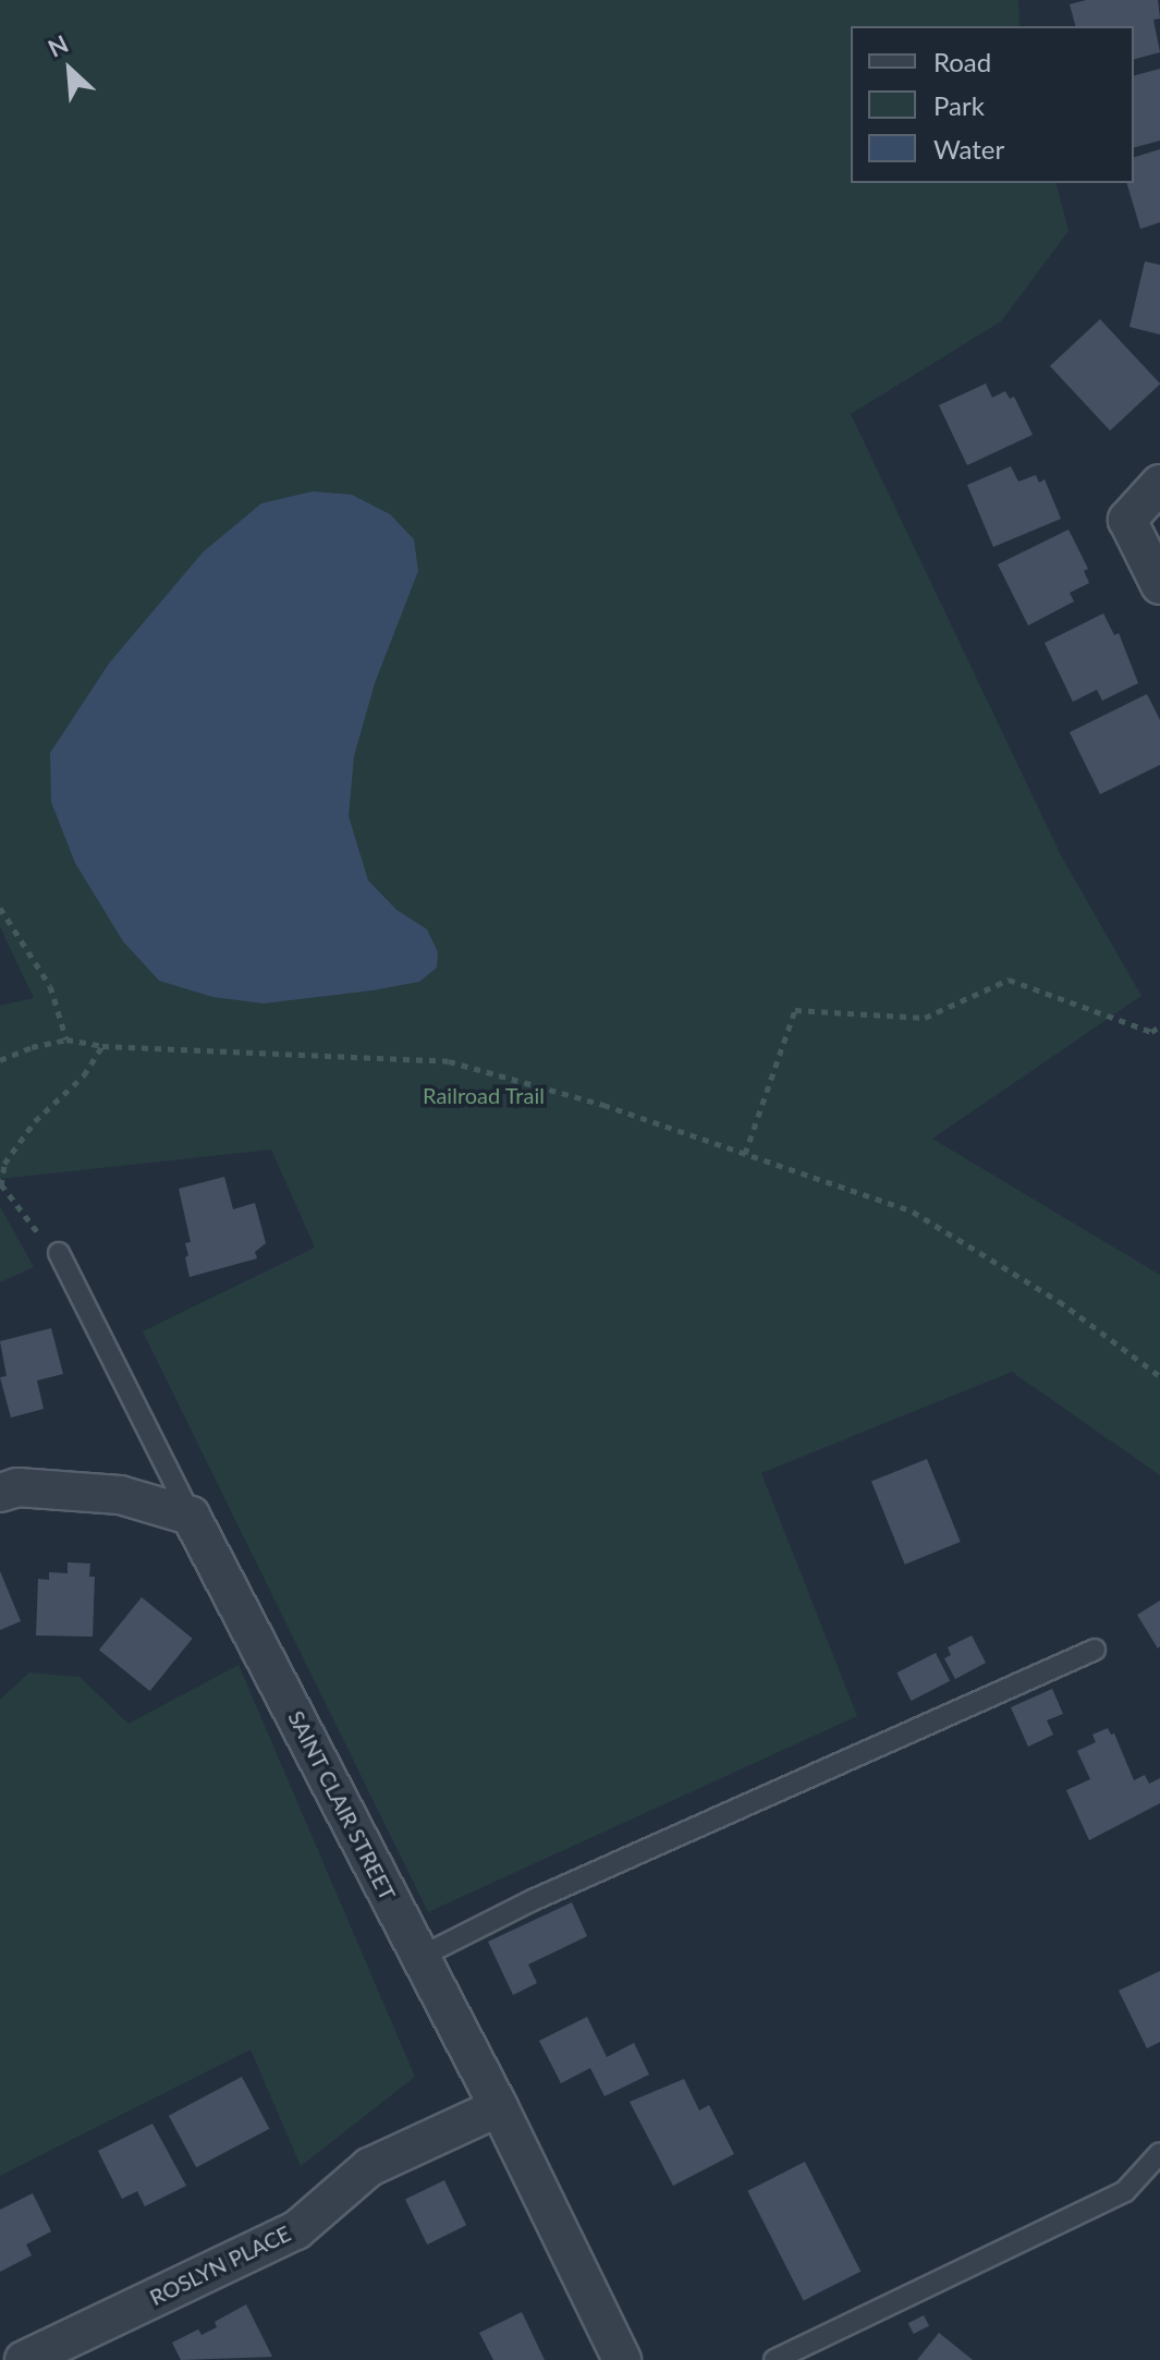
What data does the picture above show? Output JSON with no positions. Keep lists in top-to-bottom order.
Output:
{
  "streets": {
    "street": ["SAINT CLAIR STREET", "ROSLYN PLACE"]
  },
  "crossings": [
    ["SAINT CLAIR STREET", "ROSLYN PLACE"]
  ],
  "parks": ["Railroad Trail"],
  "legend": ["Road", "Park", "Water"],
  "north": "top left"
}
